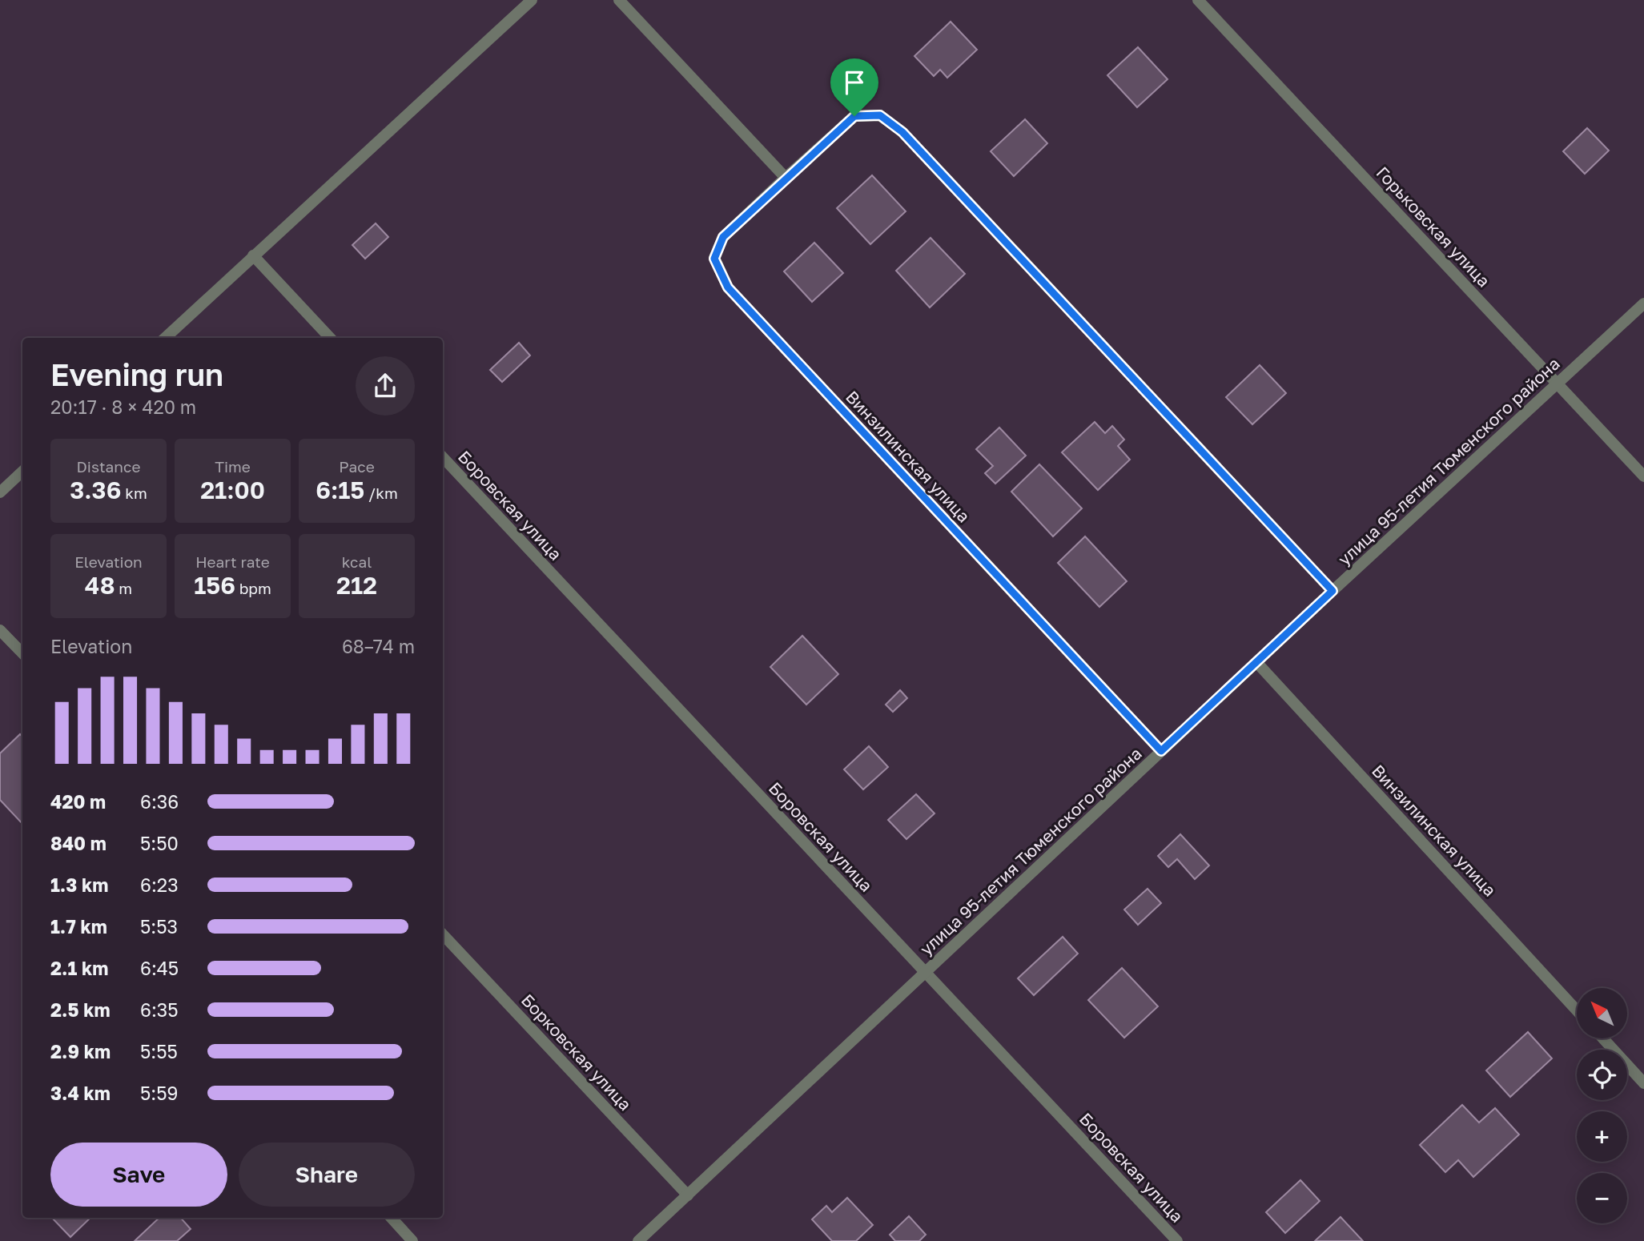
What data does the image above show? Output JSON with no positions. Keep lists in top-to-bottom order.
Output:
{
  "streets": {
    "street": [
      "Горьковская улица",
      "Винзилинская улица",
      "улица 95-летия Тюменского района",
      "Боровская улица",
      "Борковская улица"
    ]
  },
  "crossings": [
    ["Горьковская улица", "улица 95-летия Тюменского района"],
    ["Винзилинская улица", "улица 95-летия Тюменского района"],
    ["улица 95-летия Тюменского района", "Боровская улица"],
    ["улица 95-летия Тюменского района", "Борковская улица"]
  ],
  "north": "top left",
  "page": {
    "heading": ["Evening run", "20:17 · 8 × 420 m"],
    "stats": [
      ["Distance", "3.36 km"],
      ["Time", "21:00"],
      ["Pace", "6:15 /km"],
      ["Elevation", "48 m"],
      ["Heart rate", "156 bpm"],
      ["kcal", "212"]
    ],
    "chart": ["Elevation", "68–74 m"],
    "list": [
      {
        "name": "420 m",
        "note": "6:36"
      },
      {
        "name": "840 m",
        "note": "5:50"
      },
      {
        "name": "1.3 km",
        "note": "6:23"
      },
      {
        "name": "1.7 km",
        "note": "5:53"
      },
      {
        "name": "2.1 km",
        "note": "6:45"
      },
      {
        "name": "2.5 km",
        "note": "6:35"
      },
      {
        "name": "2.9 km",
        "note": "5:55"
      },
      {
        "name": "3.4 km",
        "note": "5:59"
      }
    ],
    "map_buttons": ["+", "−"],
    "buttons": ["Save", "Share"]
  }
}
